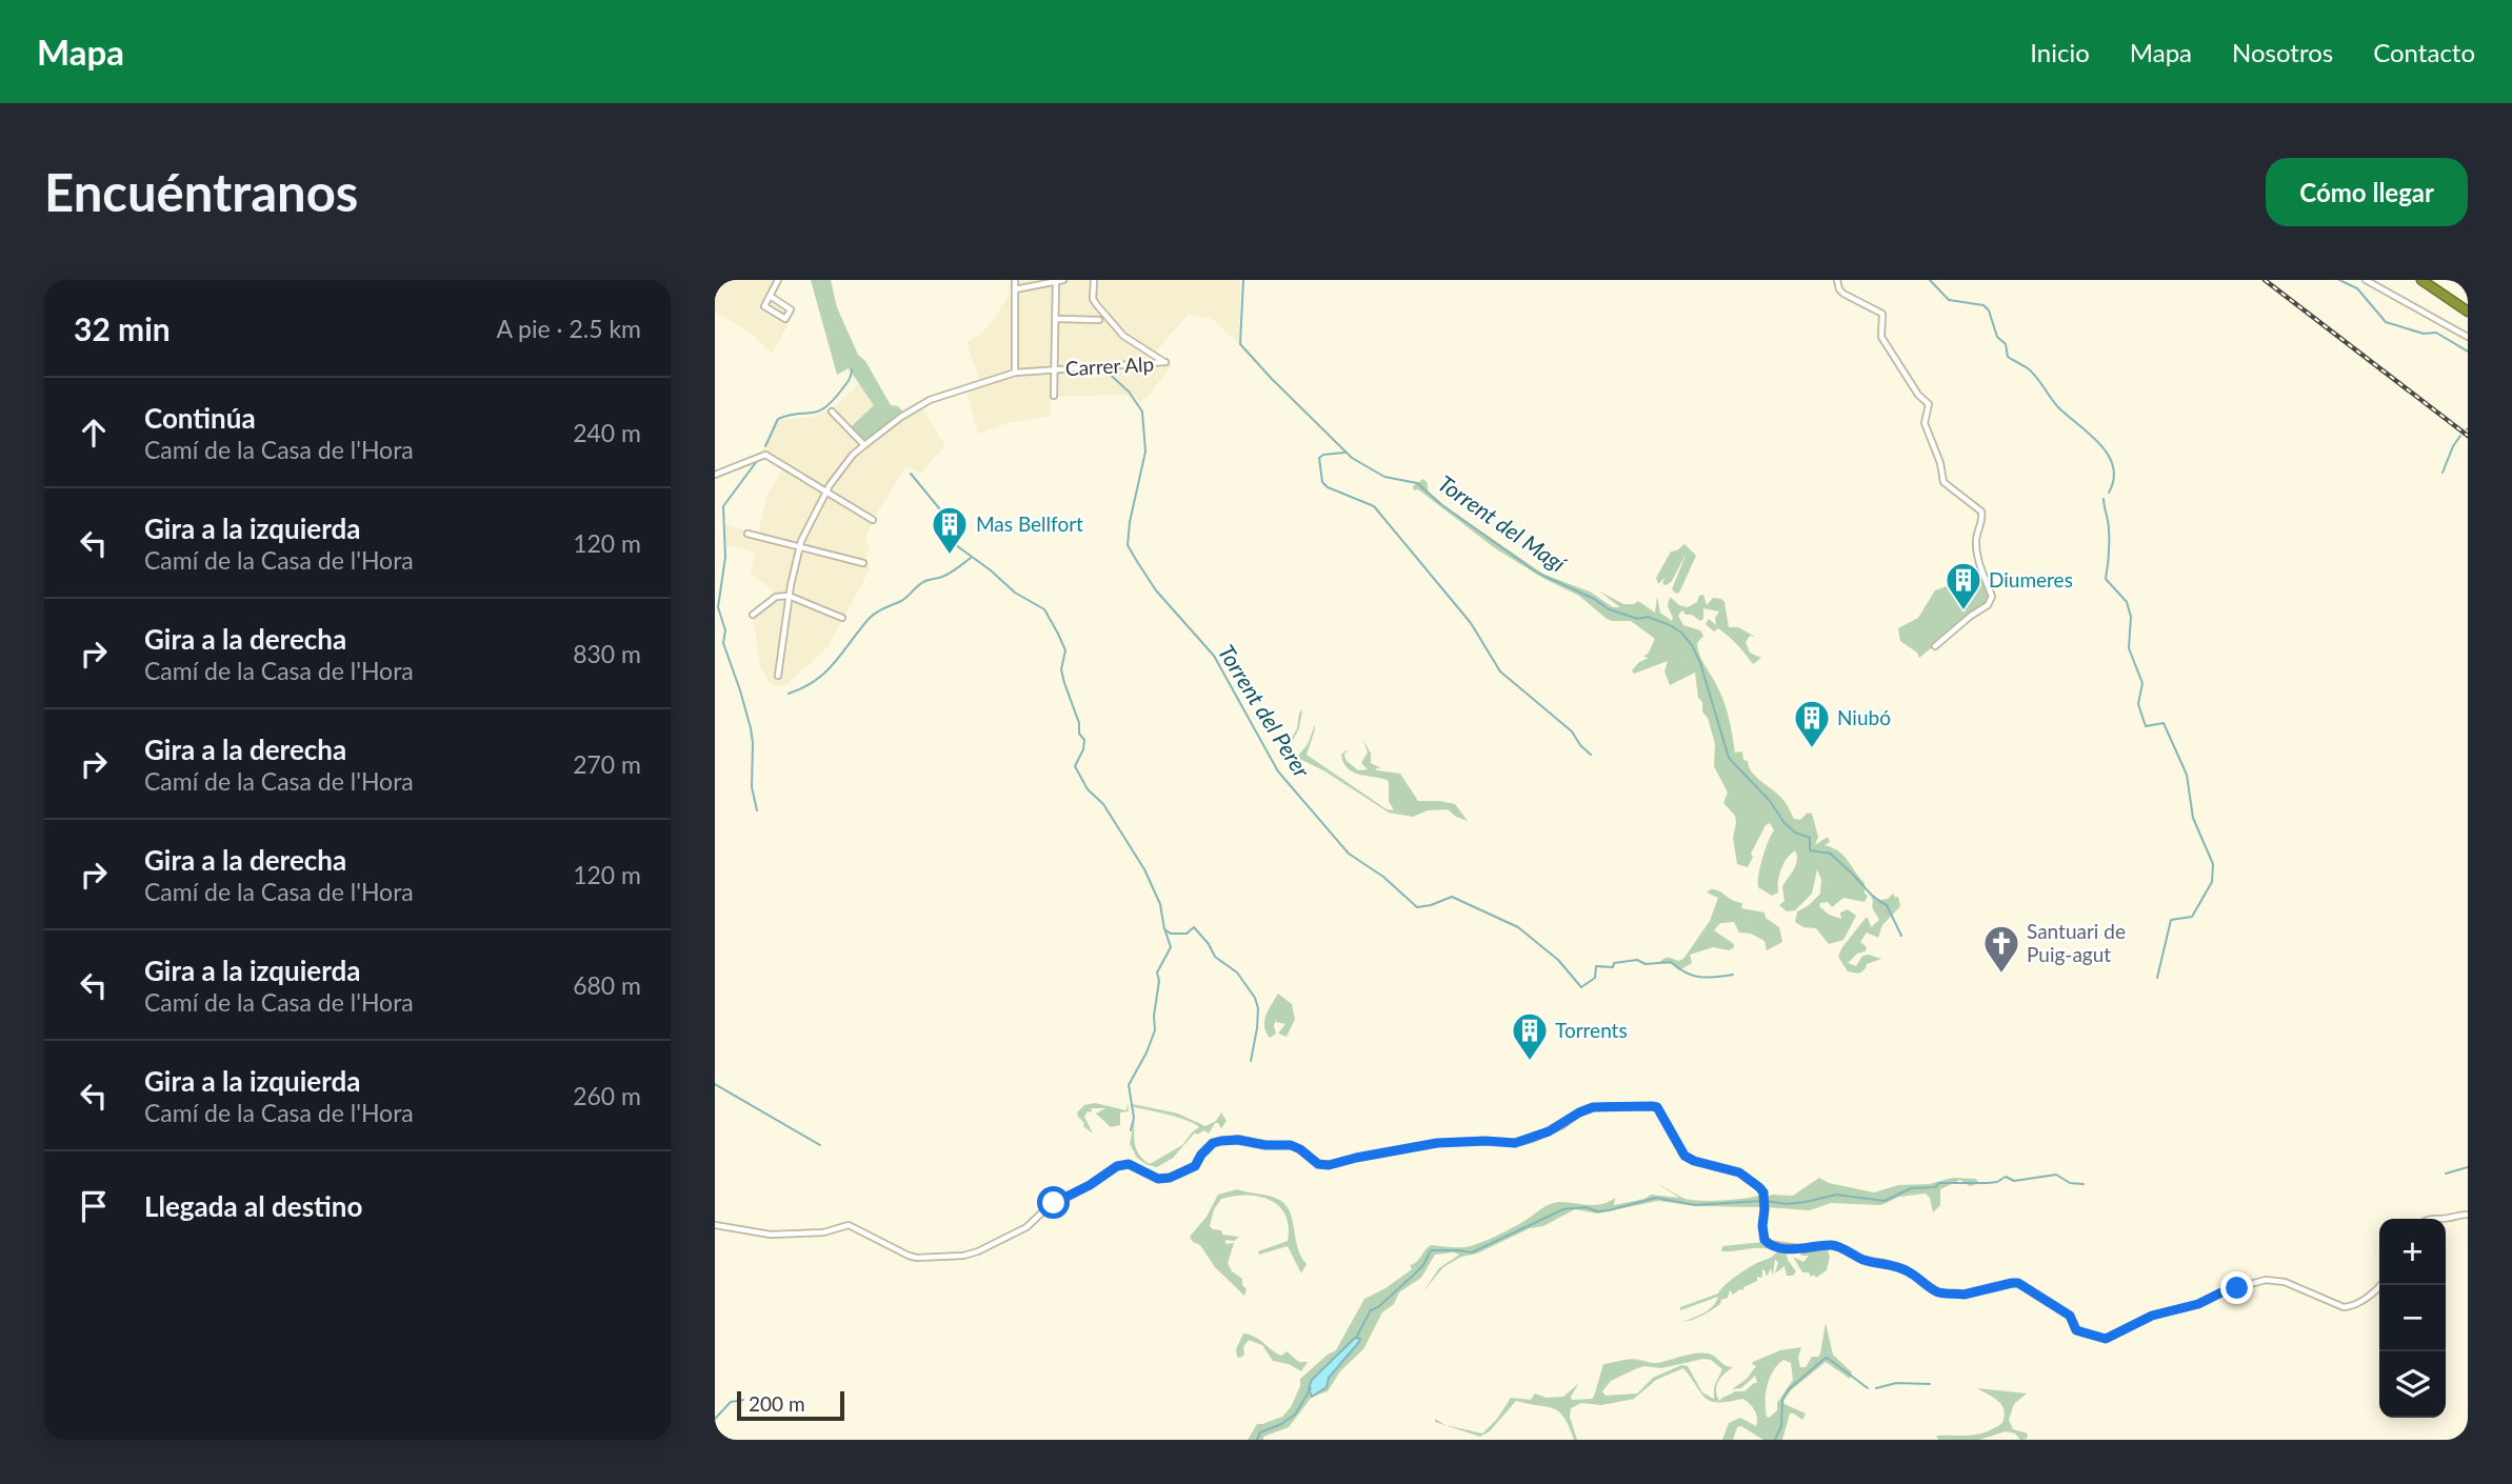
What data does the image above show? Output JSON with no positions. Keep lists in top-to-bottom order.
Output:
{
  "streets": {
    "street": ["Carrer Alp"]
  },
  "water": ["Torrent del Magí", "Torrent del Perer"],
  "places": {
    "building": [
      "Mas Bellfort",
      "Diumeres",
      "Niubó",
      "Torrents"
    ],
    "church": ["Santuari de Puig-agut"]
  },
  "scale_bar": "200 m",
  "page": {
    "header": "Mapa",
    "nav": [
      "Inicio",
      "Mapa",
      "Nosotros",
      "Contacto"
    ],
    "buttons": "Cómo llegar",
    "title": "Encuéntranos",
    "heading": ["32 min", "A pie · 2.5 km"],
    "list": [
      ["Continúa", "Camí de la Casa de l'Hora", "240 m"],
      ["Gira a la izquierda", "Camí de la Casa de l'Hora", "120 m"],
      ["Gira a la derecha", "Camí de la Casa de l'Hora", "830 m"],
      ["Gira a la derecha", "Camí de la Casa de l'Hora", "270 m"],
      ["Gira a la derecha", "Camí de la Casa de l'Hora", "120 m"],
      ["Gira a la izquierda", "Camí de la Casa de l'Hora", "680 m"],
      ["Gira a la izquierda", "Camí de la Casa de l'Hora", "260 m"],
      "Llegada al destino"
    ],
    "map_buttons": ["+", "−"],
    "scale": "200 m"
  }
}
